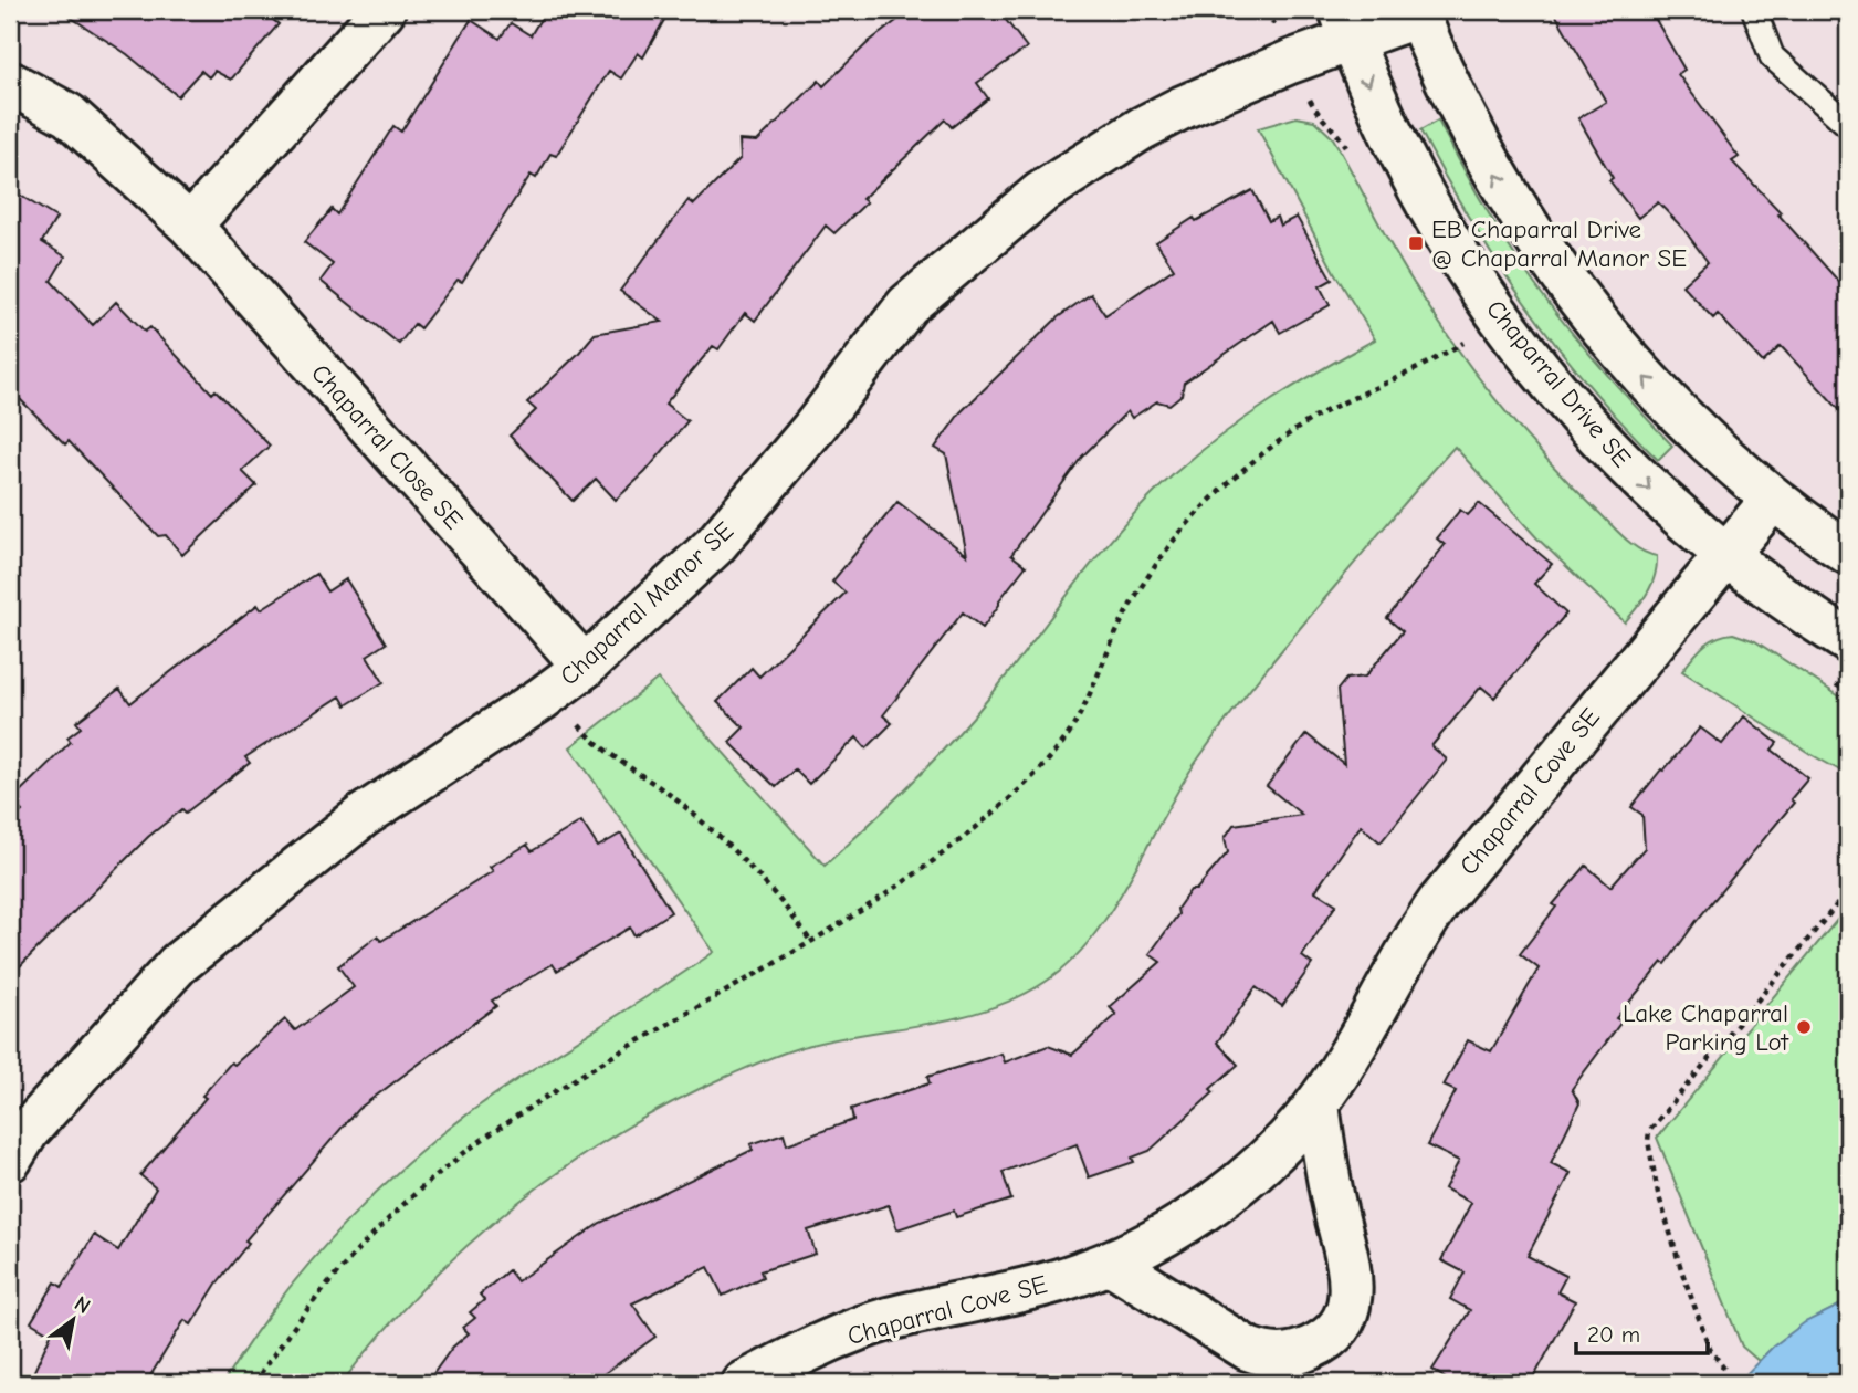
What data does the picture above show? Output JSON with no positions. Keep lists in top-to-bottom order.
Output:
{
  "streets": {
    "street": [
      "Chaparral Drive SE",
      "Chaparral Close SE",
      "Chaparral Manor SE",
      "Chaparral Cove SE"
    ]
  },
  "crossings": [
    ["Chaparral Drive SE", "Chaparral Manor SE"],
    ["Chaparral Drive SE", "Chaparral Cove SE"],
    ["Chaparral Close SE", "Chaparral Manor SE"]
  ],
  "places": {
    "transit": ["EB Chaparral Drive @ Chaparral Manor SE"],
    "other": ["Lake Chaparral Parking Lot"]
  },
  "scale_bar": "20 m",
  "north": "top right"
}
